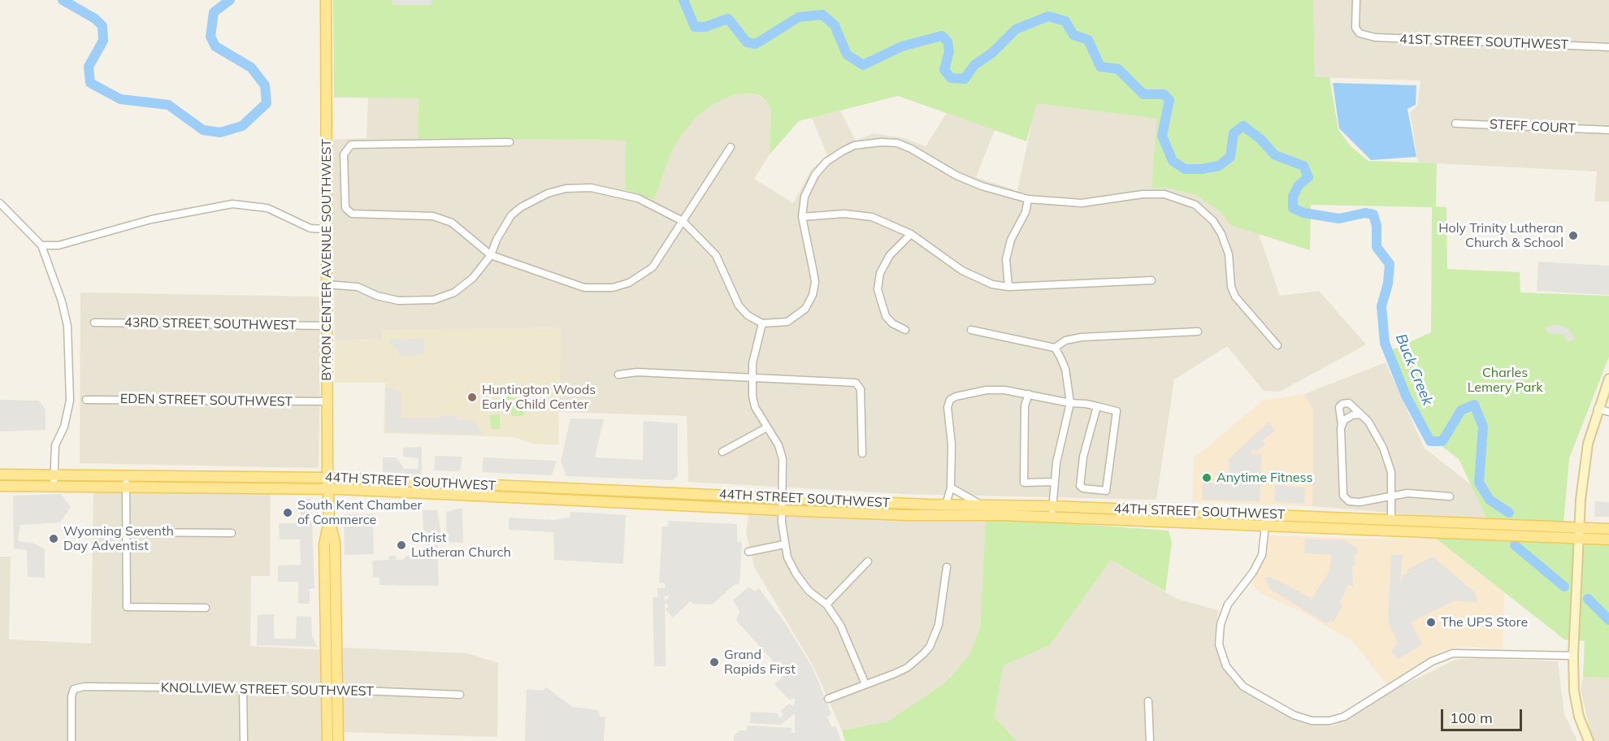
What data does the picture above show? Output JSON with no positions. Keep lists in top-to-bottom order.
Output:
{
  "streets": {
    "main road": ["BYRON CENTER AVENUE SOUTHWEST", "44TH STREET SOUTHWEST"],
    "street": [
      "41ST STREET SOUTHWEST",
      "STEFF COURT",
      "43RD STREET SOUTHWEST",
      "EDEN STREET SOUTHWEST",
      "KNOLLVIEW STREET SOUTHWEST"
    ]
  },
  "crossings": [
    ["BYRON CENTER AVENUE SOUTHWEST", "43RD STREET SOUTHWEST"],
    ["BYRON CENTER AVENUE SOUTHWEST", "EDEN STREET SOUTHWEST"],
    ["BYRON CENTER AVENUE SOUTHWEST", "44TH STREET SOUTHWEST"],
    ["BYRON CENTER AVENUE SOUTHWEST", "KNOLLVIEW STREET SOUTHWEST"]
  ],
  "water": ["Buck Creek"],
  "parks": ["Charles Lemery Park"],
  "places": [
    "Holy Trinity Lutheran Church & School",
    "Huntington Woods Early Child Center",
    "Anytime Fitness",
    "South Kent Chamber of Commerce",
    "Wyoming Seventh Day Adventist",
    "Christ Lutheran Church",
    "The UPS Store",
    "Grand Rapids First"
  ],
  "scale_bar": "100 m"
}
